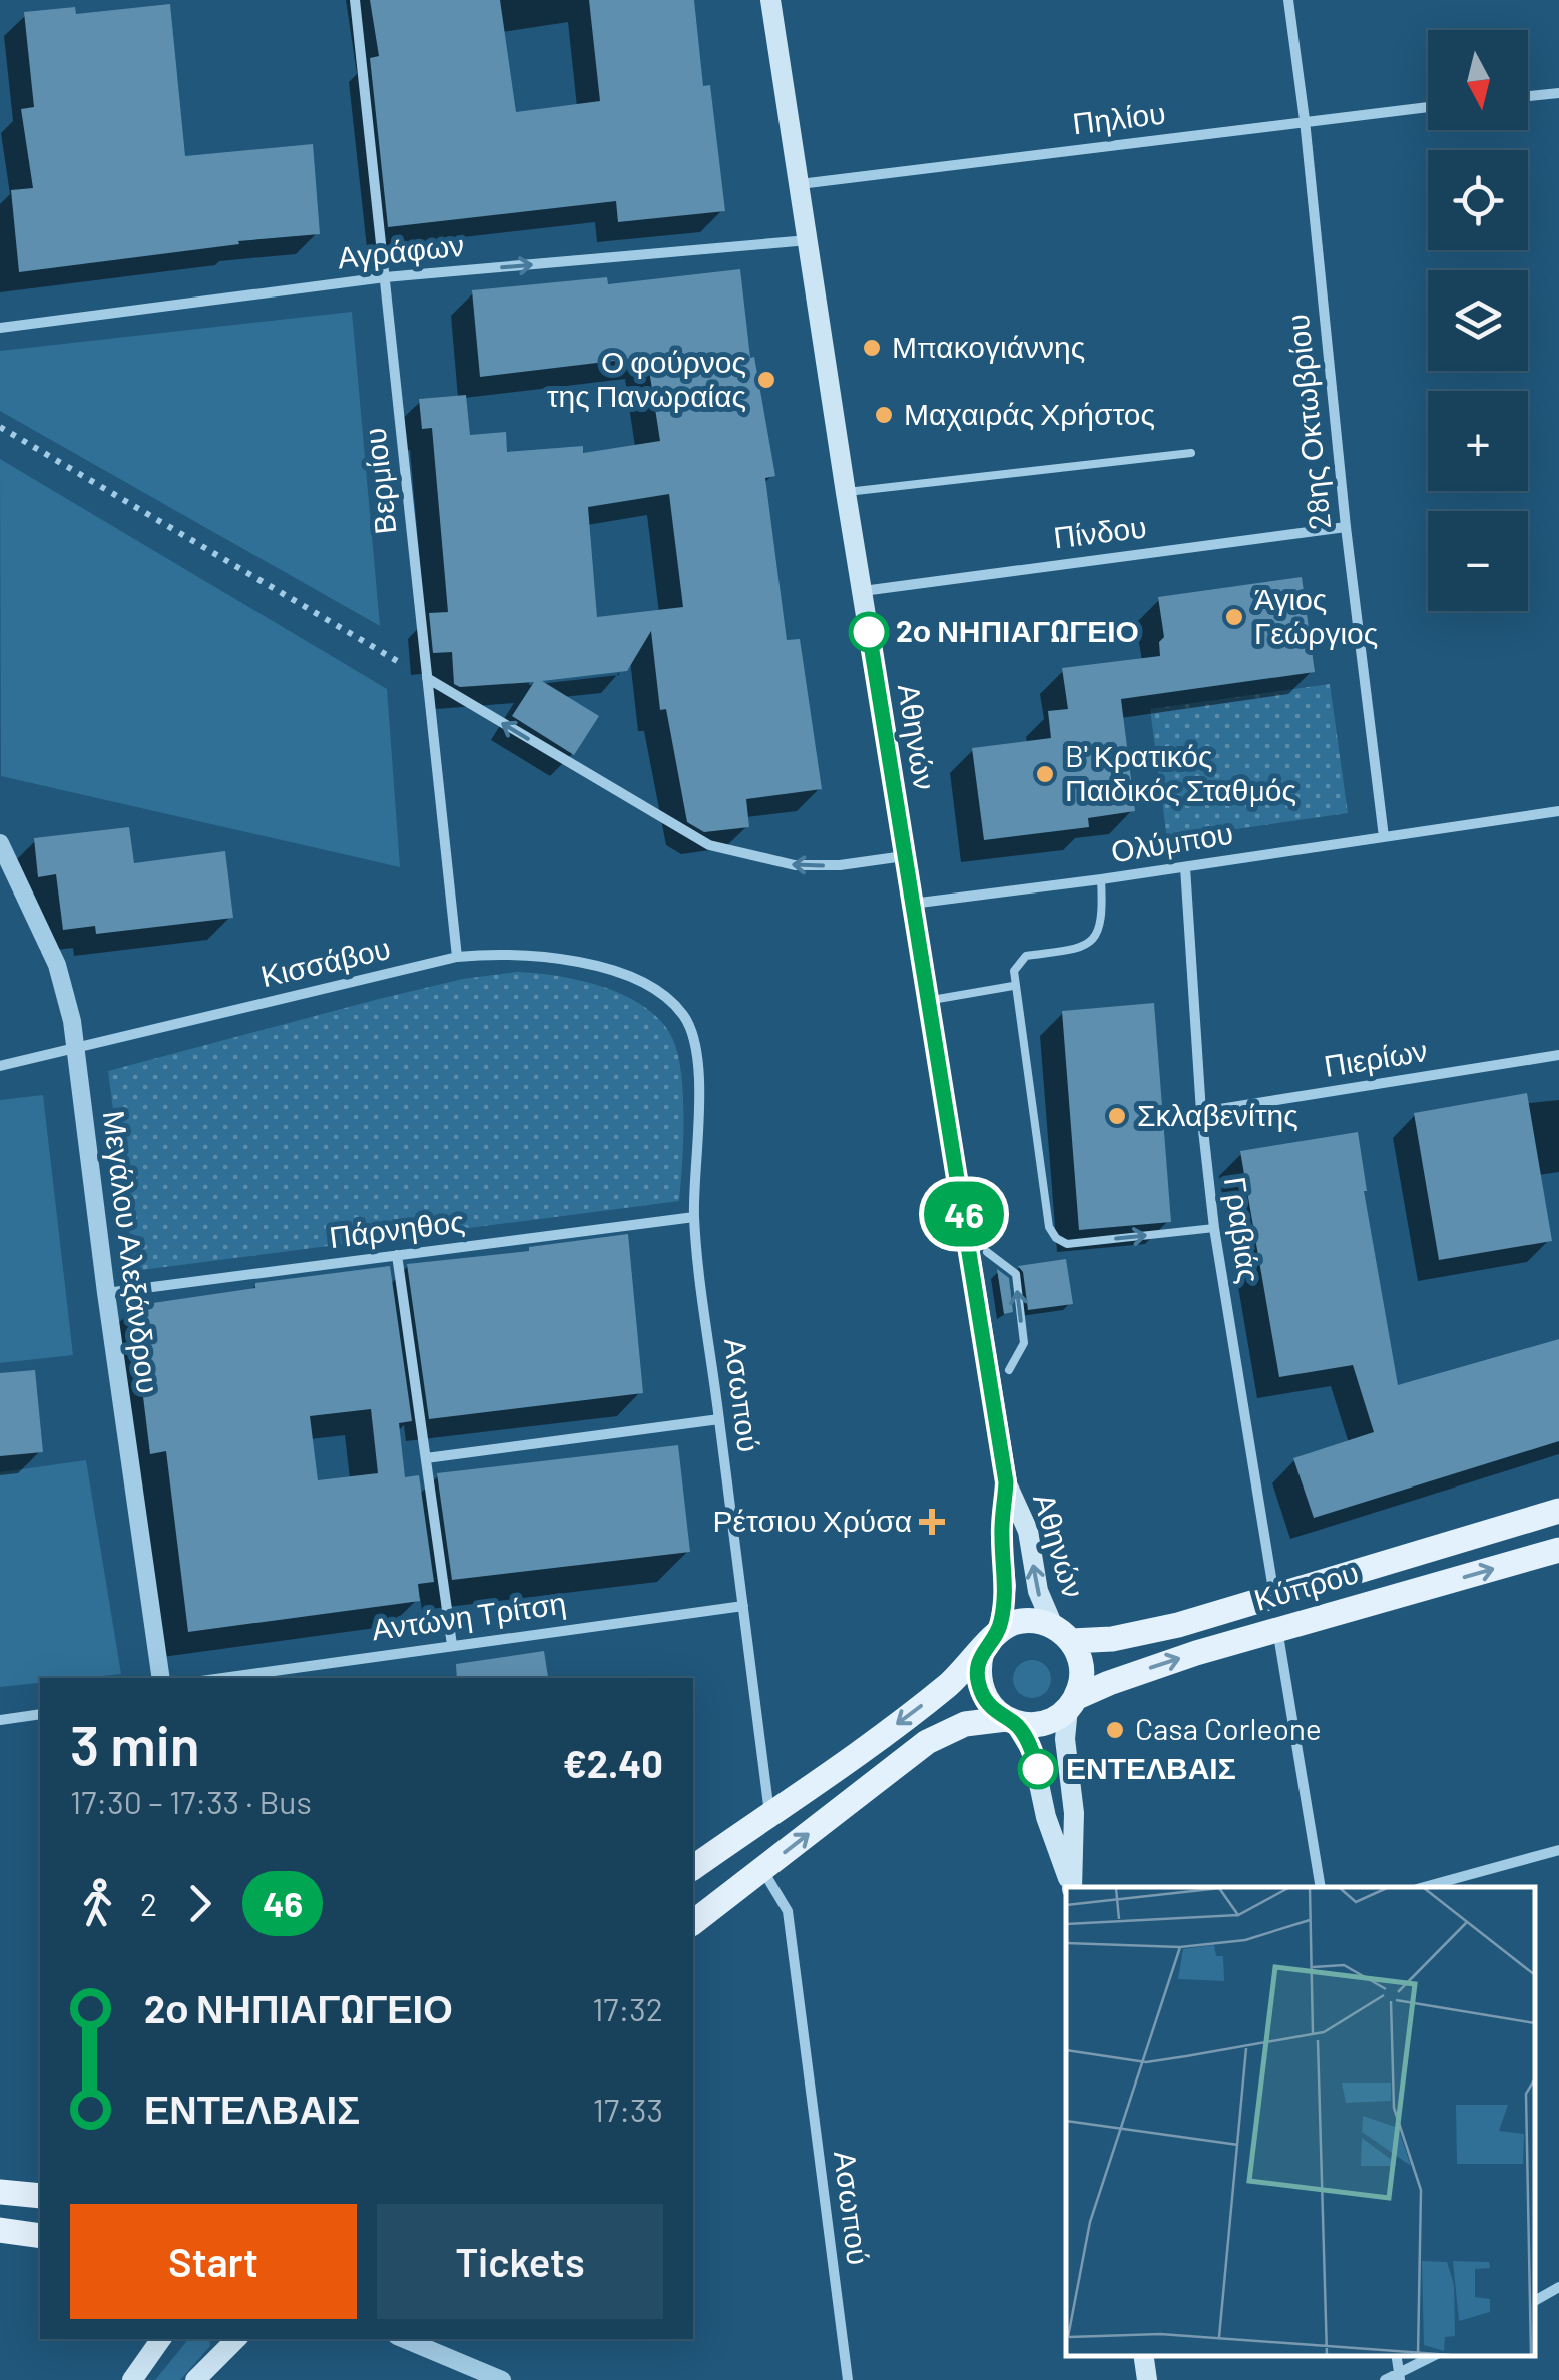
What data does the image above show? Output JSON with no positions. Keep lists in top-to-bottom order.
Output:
{
  "streets": {
    "main road": ["Αθηνών", "Κύπρου"],
    "street": [
      "Πηλίου",
      "Αγράφων",
      "28ης Οκτωβρίου",
      "Βερμίου",
      "Πίνδου",
      "Ολύμπου",
      "Κισσάβου",
      "Πιερίων",
      "Πάρνηθος",
      "Γραβιάς",
      "Μεγάλου Αλεξάνδρου",
      "Ασωπού",
      "Αντώνη Τρίτση"
    ]
  },
  "crossings": [
    ["Πηλίου", "28ης Οκτωβρίου"],
    ["Πηλίου", "Αθηνών"],
    ["Αγράφων", "Βερμίου"],
    ["Αγράφων", "Αθηνών"],
    ["28ης Οκτωβρίου", "Πίνδου"],
    ["28ης Οκτωβρίου", "Ολύμπου"],
    ["Βερμίου", "Κισσάβου"],
    ["Πίνδου", "Αθηνών"],
    ["Αθηνών", "Ολύμπου"],
    ["Αθηνών", "Κύπρου"],
    ["Ολύμπου", "Γραβιάς"],
    ["Κισσάβου", "Μεγάλου Αλεξάνδρου"],
    ["Κισσάβου", "Ασωπού"],
    ["Πιερίων", "Γραβιάς"],
    ["Πάρνηθος", "Μεγάλου Αλεξάνδρου"],
    ["Πάρνηθος", "Ασωπού"],
    ["Γραβιάς", "Κύπρου"],
    ["Ασωπού", "Κύπρου"],
    ["Ασωπού", "Αντώνη Τρίτση"]
  ],
  "one_way": ["Αγράφων"],
  "places": {
    "other": [
      "Μπακογιάννης",
      "Ο φούρνος της Πανωραίας",
      "Μαχαιράς Χρήστος",
      "Άγιος Γεώργιος",
      "2ο ΝΗΠΙΑΓΩΓΕΙΟ",
      "B' Κρατικός Παιδικός Σταθμός",
      "Σκλαβενίτης",
      "Casa Corleone",
      "ΕΝΤΕΛΒΑΙΣ"
    ],
    "health": ["Ρέτσιου Χρύσα"]
  },
  "lines": ["bus line 46"],
  "north": "bottom",
  "page": {
    "on_map": "46",
    "map_buttons": ["+", "−"],
    "heading": ["3 min", "17:30 – 17:33 · Bus", "€2.40"],
    "legs": ["2", "46"],
    "list": [
      {
        "name": "2ο ΝΗΠΙΑΓΩΓΕΙΟ",
        "value": "17:32"
      },
      {
        "name": "ΕΝΤΕΛΒΑΙΣ",
        "value": "17:33"
      }
    ],
    "buttons": ["Start", "Tickets"]
  }
}
